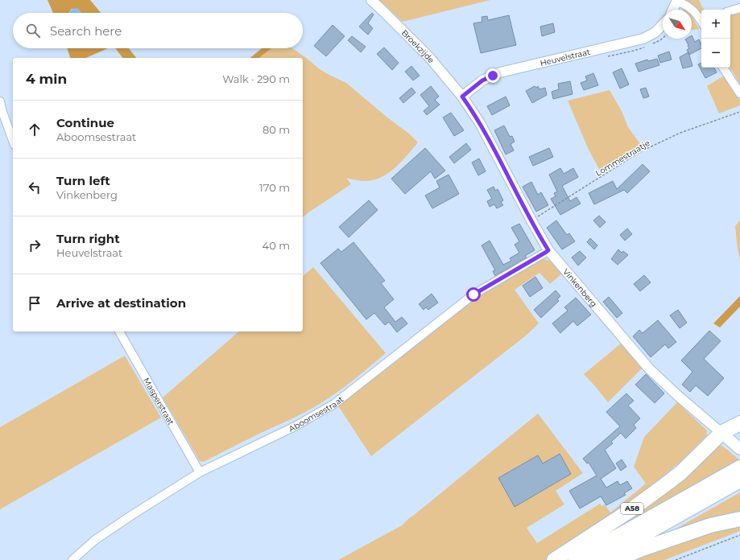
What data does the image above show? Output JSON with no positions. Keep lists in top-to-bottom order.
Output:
{
  "streets": {
    "highway": ["A58"],
    "main road": ["Vinkenberg"],
    "street": [
      "Broekzijde",
      "Heuvelstraat",
      "Masperstraat",
      "Aboomsestraat"
    ],
    "path": ["Lommestraatje"]
  },
  "crossings": [
    ["Broekzijde", "Heuvelstraat"],
    ["Broekzijde", "Vinkenberg"],
    ["Heuvelstraat", "Vinkenberg"],
    ["Vinkenberg", "Aboomsestraat"],
    ["Vinkenberg", "A58"],
    ["Masperstraat", "Aboomsestraat"]
  ],
  "north": "bottom right",
  "page": {
    "map_buttons": ["+", "−"],
    "search": "Search here",
    "heading": ["4 min", "Walk · 290 m"],
    "list": [
      ["Continue", "Aboomsestraat", "80 m"],
      ["Turn left", "Vinkenberg", "170 m"],
      ["Turn right", "Heuvelstraat", "40 m"],
      "Arrive at destination"
    ]
  }
}
